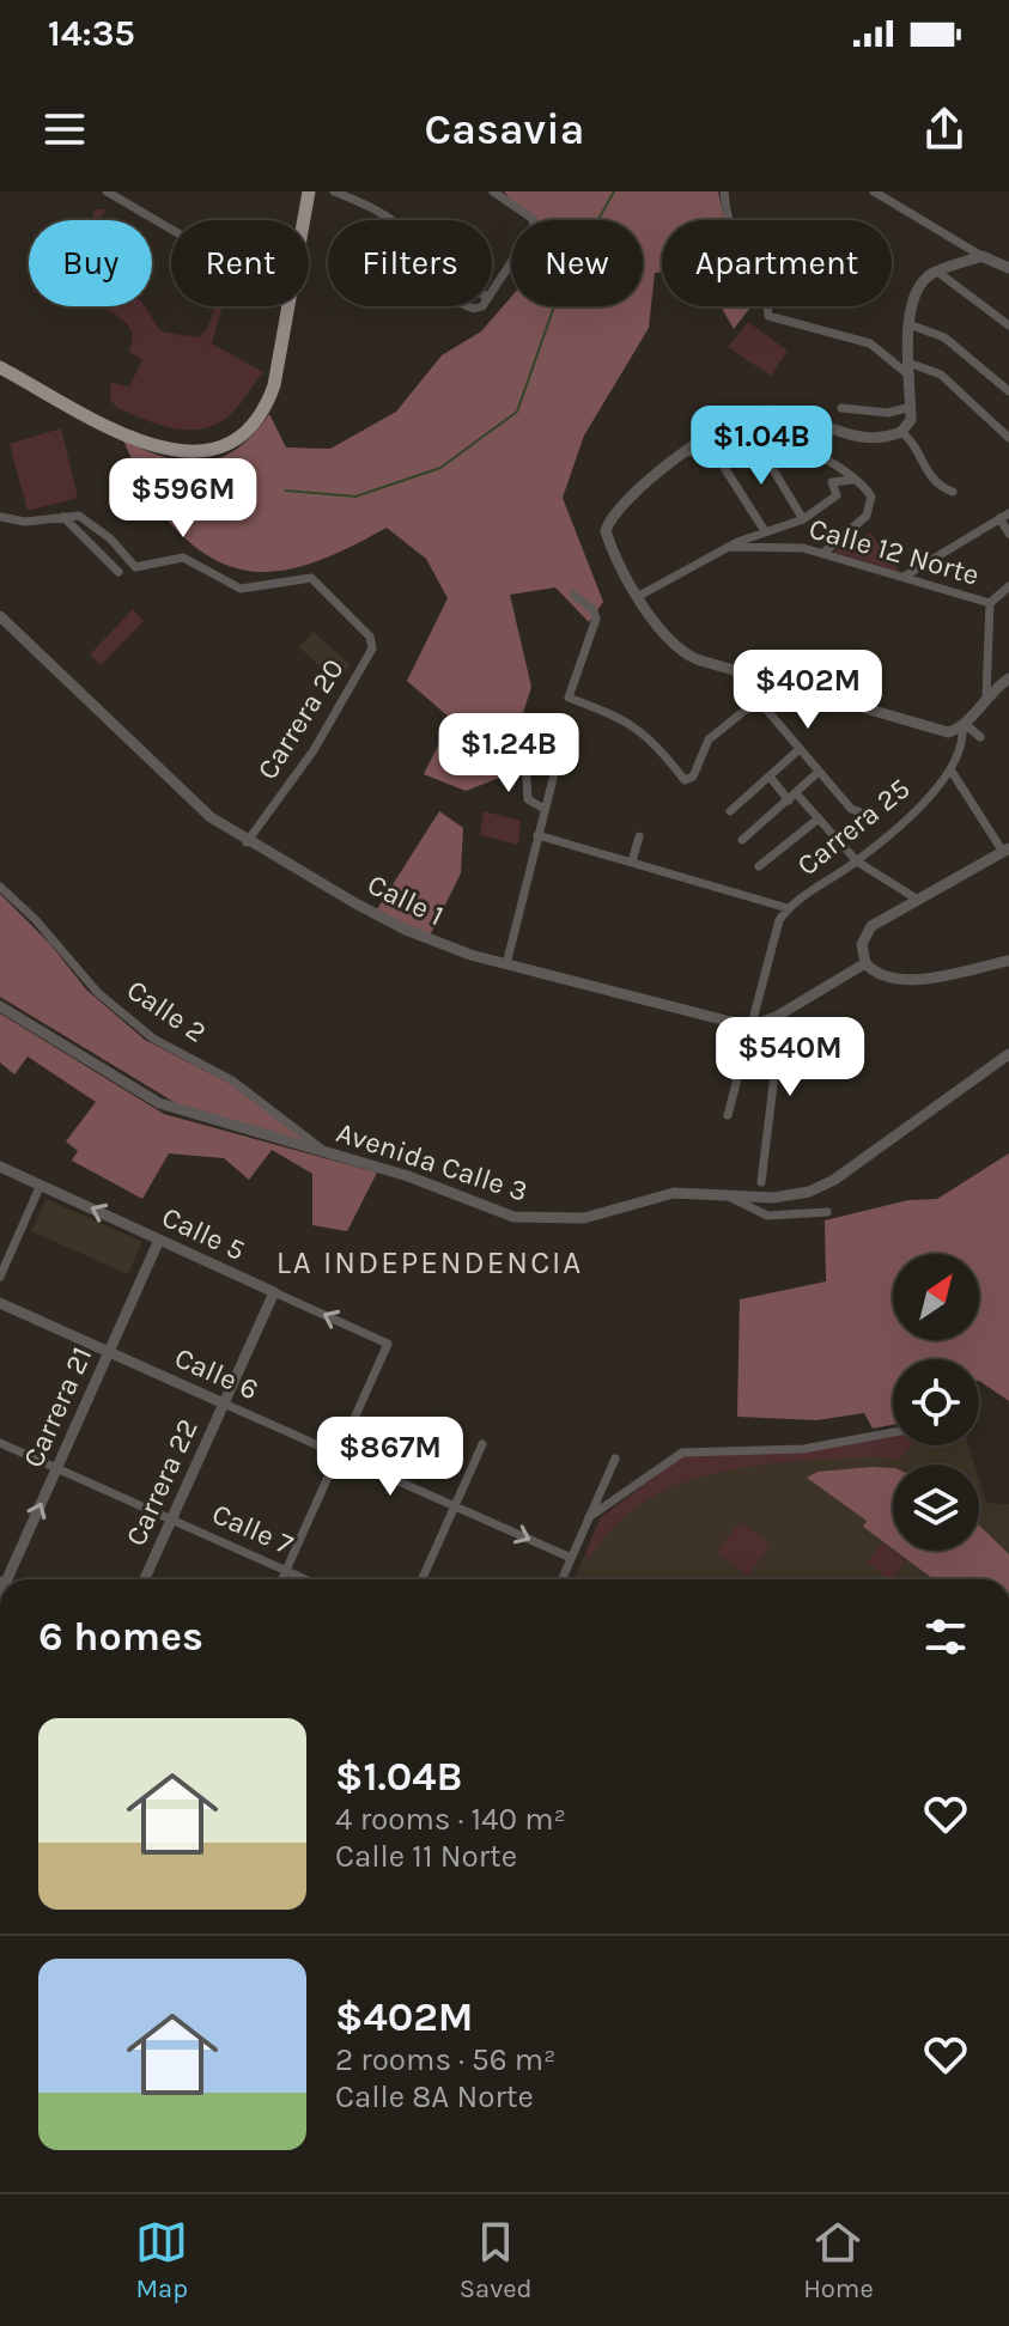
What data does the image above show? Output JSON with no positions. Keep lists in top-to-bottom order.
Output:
{
  "streets": {
    "street": [
      "Calle 12 Norte",
      "Carrera 20",
      "Carrera 25",
      "Calle 1",
      "Calle 2",
      "Avenida Calle 3",
      "Calle 5",
      "Calle 6",
      "Carrera 21",
      "Carrera 22",
      "Calle 7"
    ]
  },
  "crossings": [
    ["Carrera 20", "Calle 1"],
    ["Calle 2", "Avenida Calle 3"],
    ["Calle 5", "Calle 6"],
    ["Calle 5", "Carrera 21"],
    ["Calle 5", "Carrera 22"],
    ["Calle 6", "Carrera 21"],
    ["Calle 6", "Carrera 22"],
    ["Carrera 21", "Calle 7"],
    ["Carrera 22", "Calle 7"]
  ],
  "districts": ["LA INDEPENDENCIA"],
  "north": "top right",
  "page": {
    "status": "14:35",
    "header": "Casavia",
    "chip": [
      "Buy",
      "Rent",
      "Filters",
      "New",
      "Apartment"
    ],
    "price": [
      "$1.04B",
      "$596M",
      "$402M",
      "$1.24B",
      "$540M",
      "$867M"
    ],
    "heading": "6 homes",
    "list": [
      {
        "name": "$1.04B",
        "note": "4 rooms · 140 m² · Calle 11 Norte"
      },
      {
        "name": "$402M",
        "note": "2 rooms · 56 m² · Calle 8A Norte"
      }
    ],
    "tabs": ["Map", "Saved", "Home"]
  }
}
